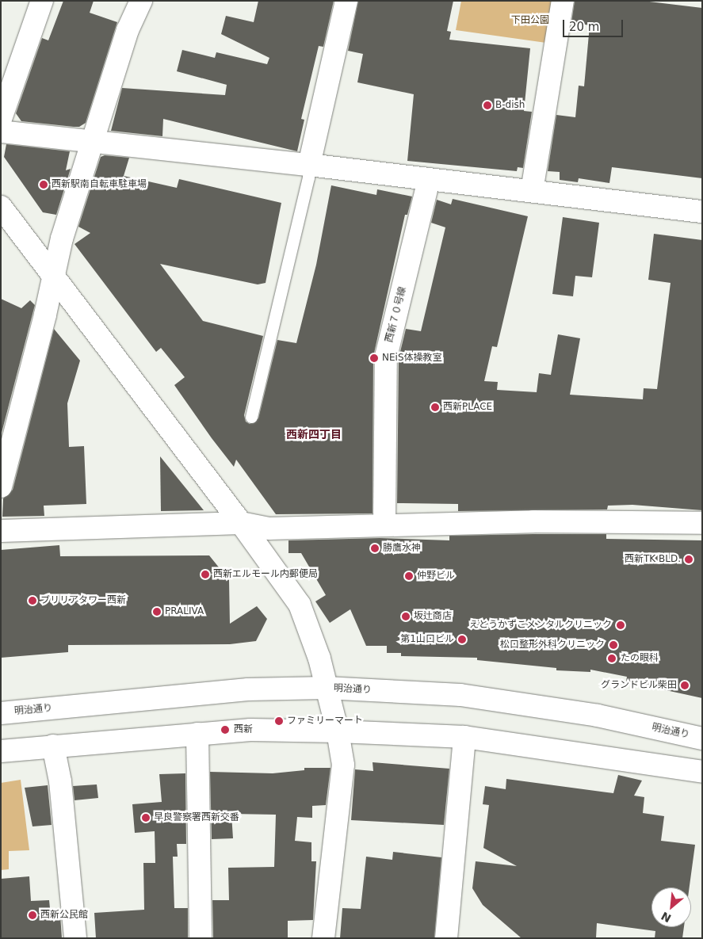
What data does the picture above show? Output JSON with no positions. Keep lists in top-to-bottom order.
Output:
{
  "streets": {
    "street": ["西新７０号線", "明治通り"]
  },
  "districts": ["西新四丁目"],
  "parks": ["下田公園"],
  "places": [
    "B-dish",
    "西新駅南自転車駐車場",
    "NEiS体操教室",
    "西新PLACE",
    "勝鷹水神",
    "西新TK BLD.",
    "西新エルモール内郵便局",
    "仲野ビル",
    "ブリリアタワー西新",
    "PRALIVA",
    "坂辻商店",
    "えとうかずこメンタルクリニック",
    "第1山口ビル",
    "松口整形外科クリニック",
    "たの眼科",
    "グランドビル柴田",
    "ファミリーマート",
    "西新",
    "早良警察署西新交番",
    "西新公民館"
  ],
  "scale_bar": "20 m",
  "north": "bottom left"
}
